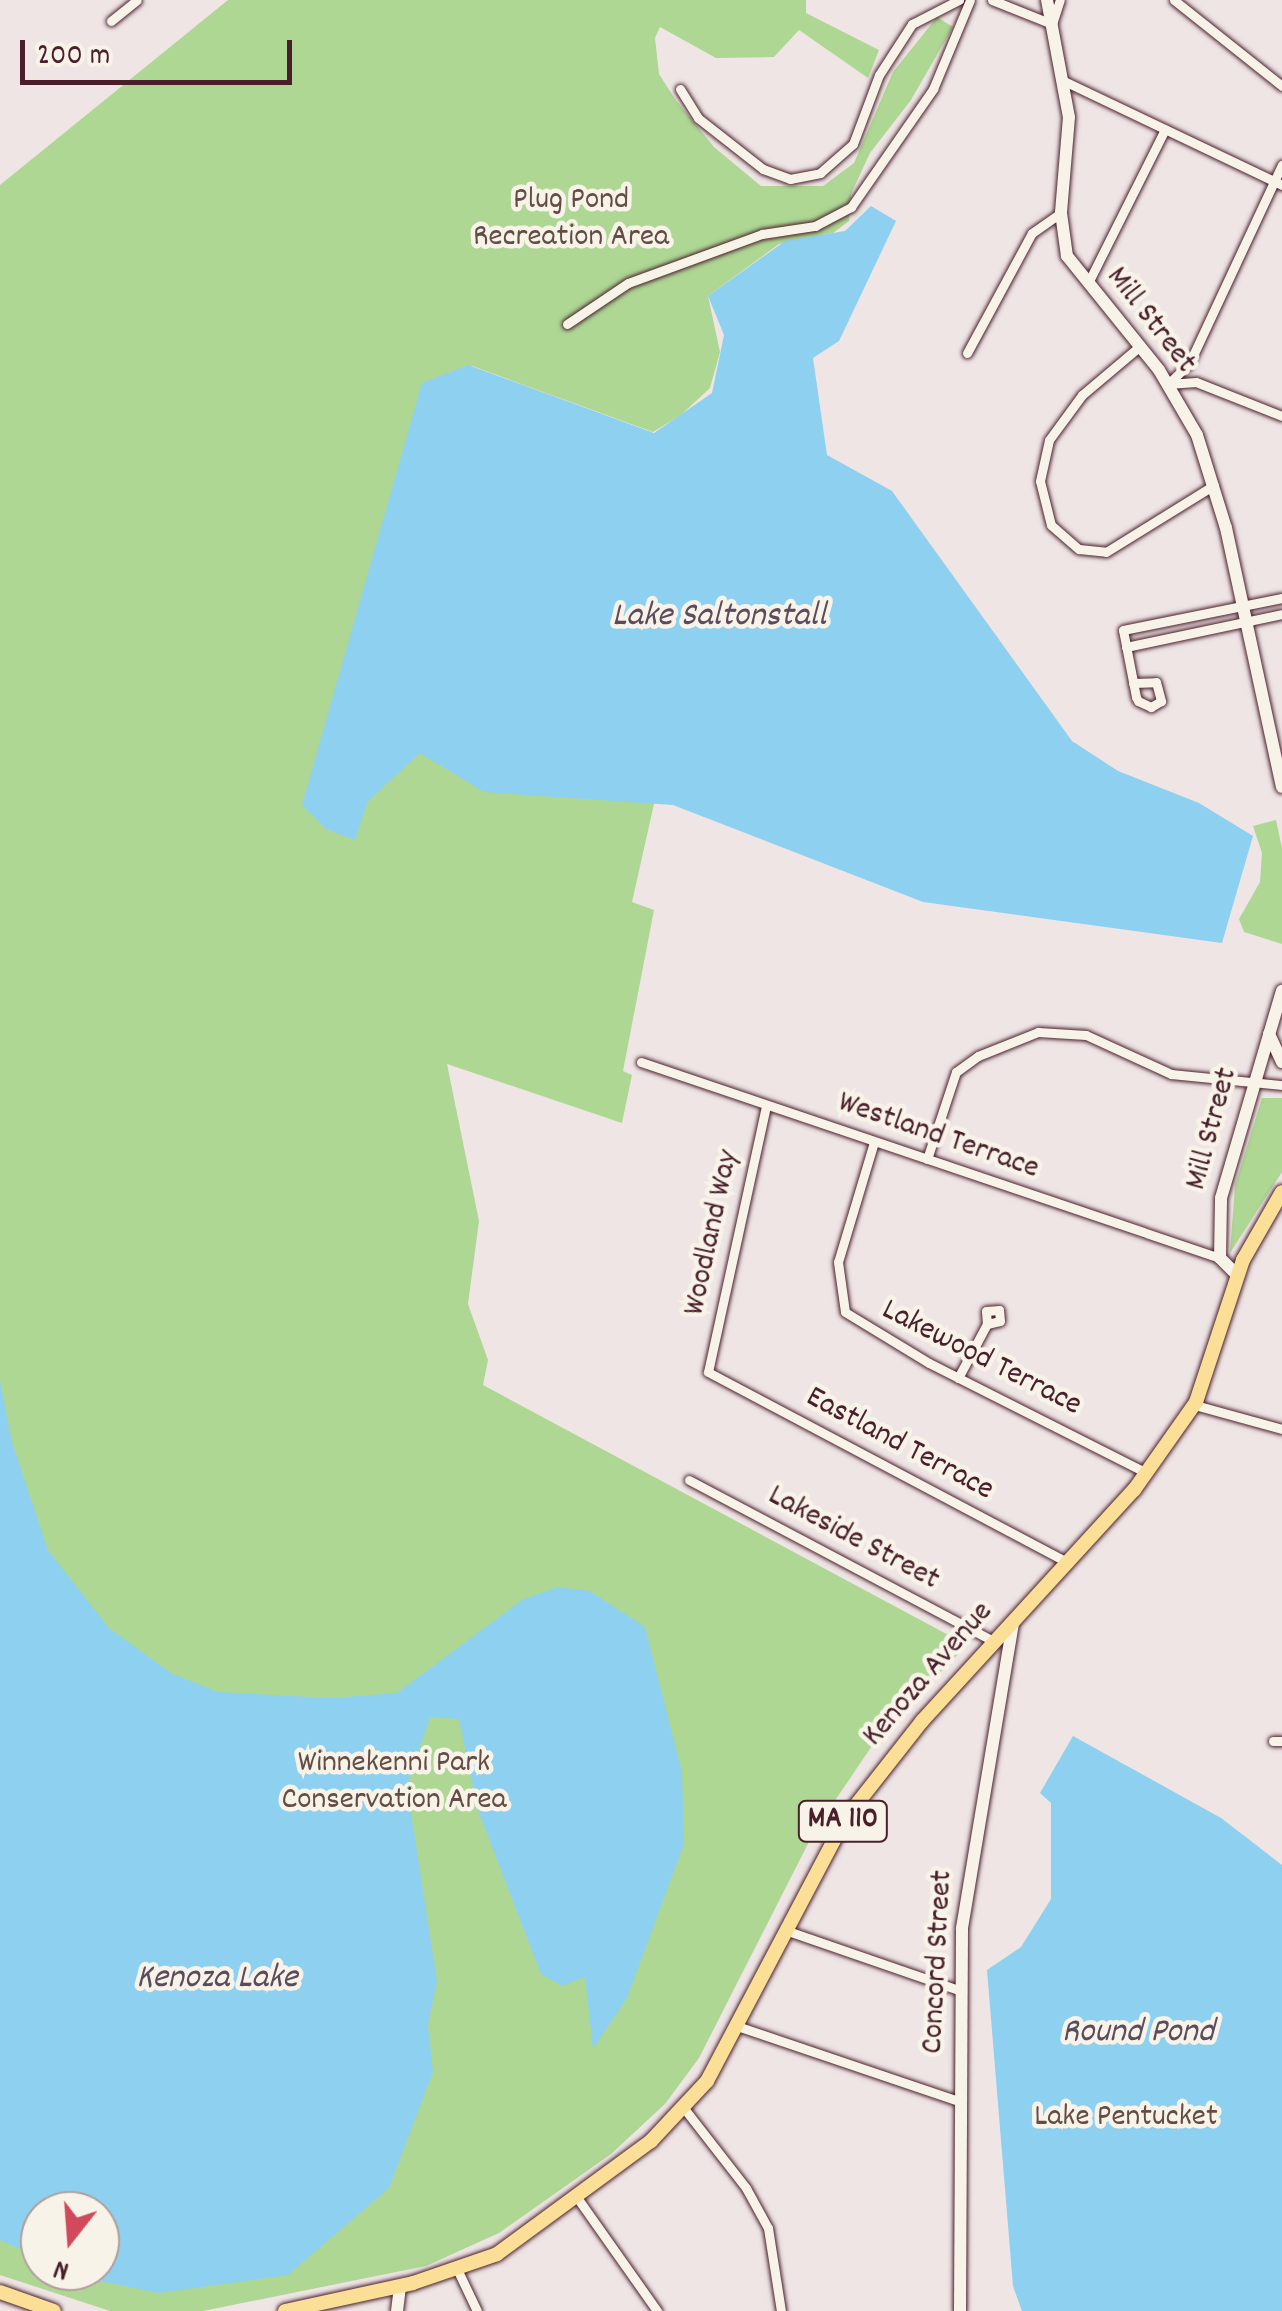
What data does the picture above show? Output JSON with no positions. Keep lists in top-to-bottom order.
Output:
{
  "streets": {
    "main road": [
      "Mill Street",
      "Kenoza Avenue",
      "MA 110",
      "Concord Street"
    ],
    "street": [
      "Westland Terrace",
      "Woodland Way",
      "Lakewood Terrace",
      "Eastland Terrace",
      "Lakeside Street"
    ]
  },
  "crossings": [
    ["Mill Street", "Westland Terrace"],
    ["Westland Terrace", "Woodland Way"],
    ["Westland Terrace", "Lakewood Terrace"],
    ["Woodland Way", "Eastland Terrace"],
    ["Lakewood Terrace", "Kenoza Avenue"],
    ["Eastland Terrace", "Kenoza Avenue"],
    ["Lakeside Street", "Kenoza Avenue"],
    ["Kenoza Avenue", "MA 110"],
    ["Kenoza Avenue", "Concord Street"]
  ],
  "water": ["Lake Saltonstall", "Kenoza Lake", "Round Pond"],
  "parks": ["Plug Pond Recreation Area", "Winnekenni Park Conservation Area", "Lake Pentucket"],
  "scale_bar": "200 m",
  "north": "bottom"
}
